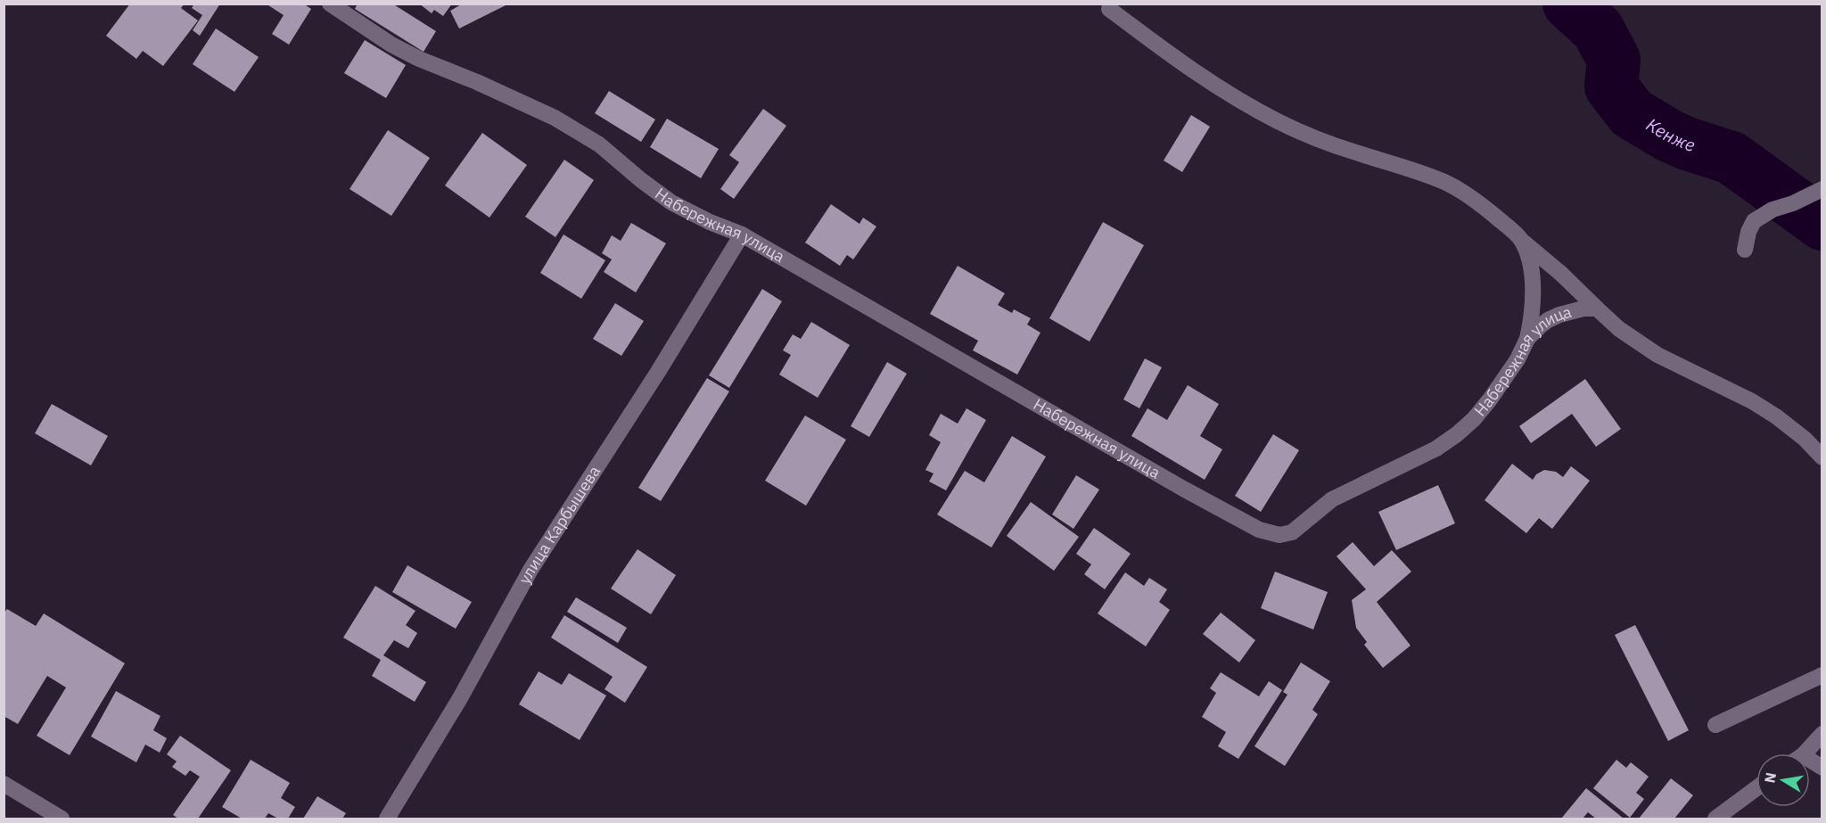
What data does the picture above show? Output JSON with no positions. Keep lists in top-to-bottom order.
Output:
{
  "streets": {
    "street": ["Набережная улица", "улица Карбышева"]
  },
  "crossings": [
    ["Набережная улица", "улица Карбышева"]
  ],
  "water": ["Кенже"],
  "north": "left"
}
